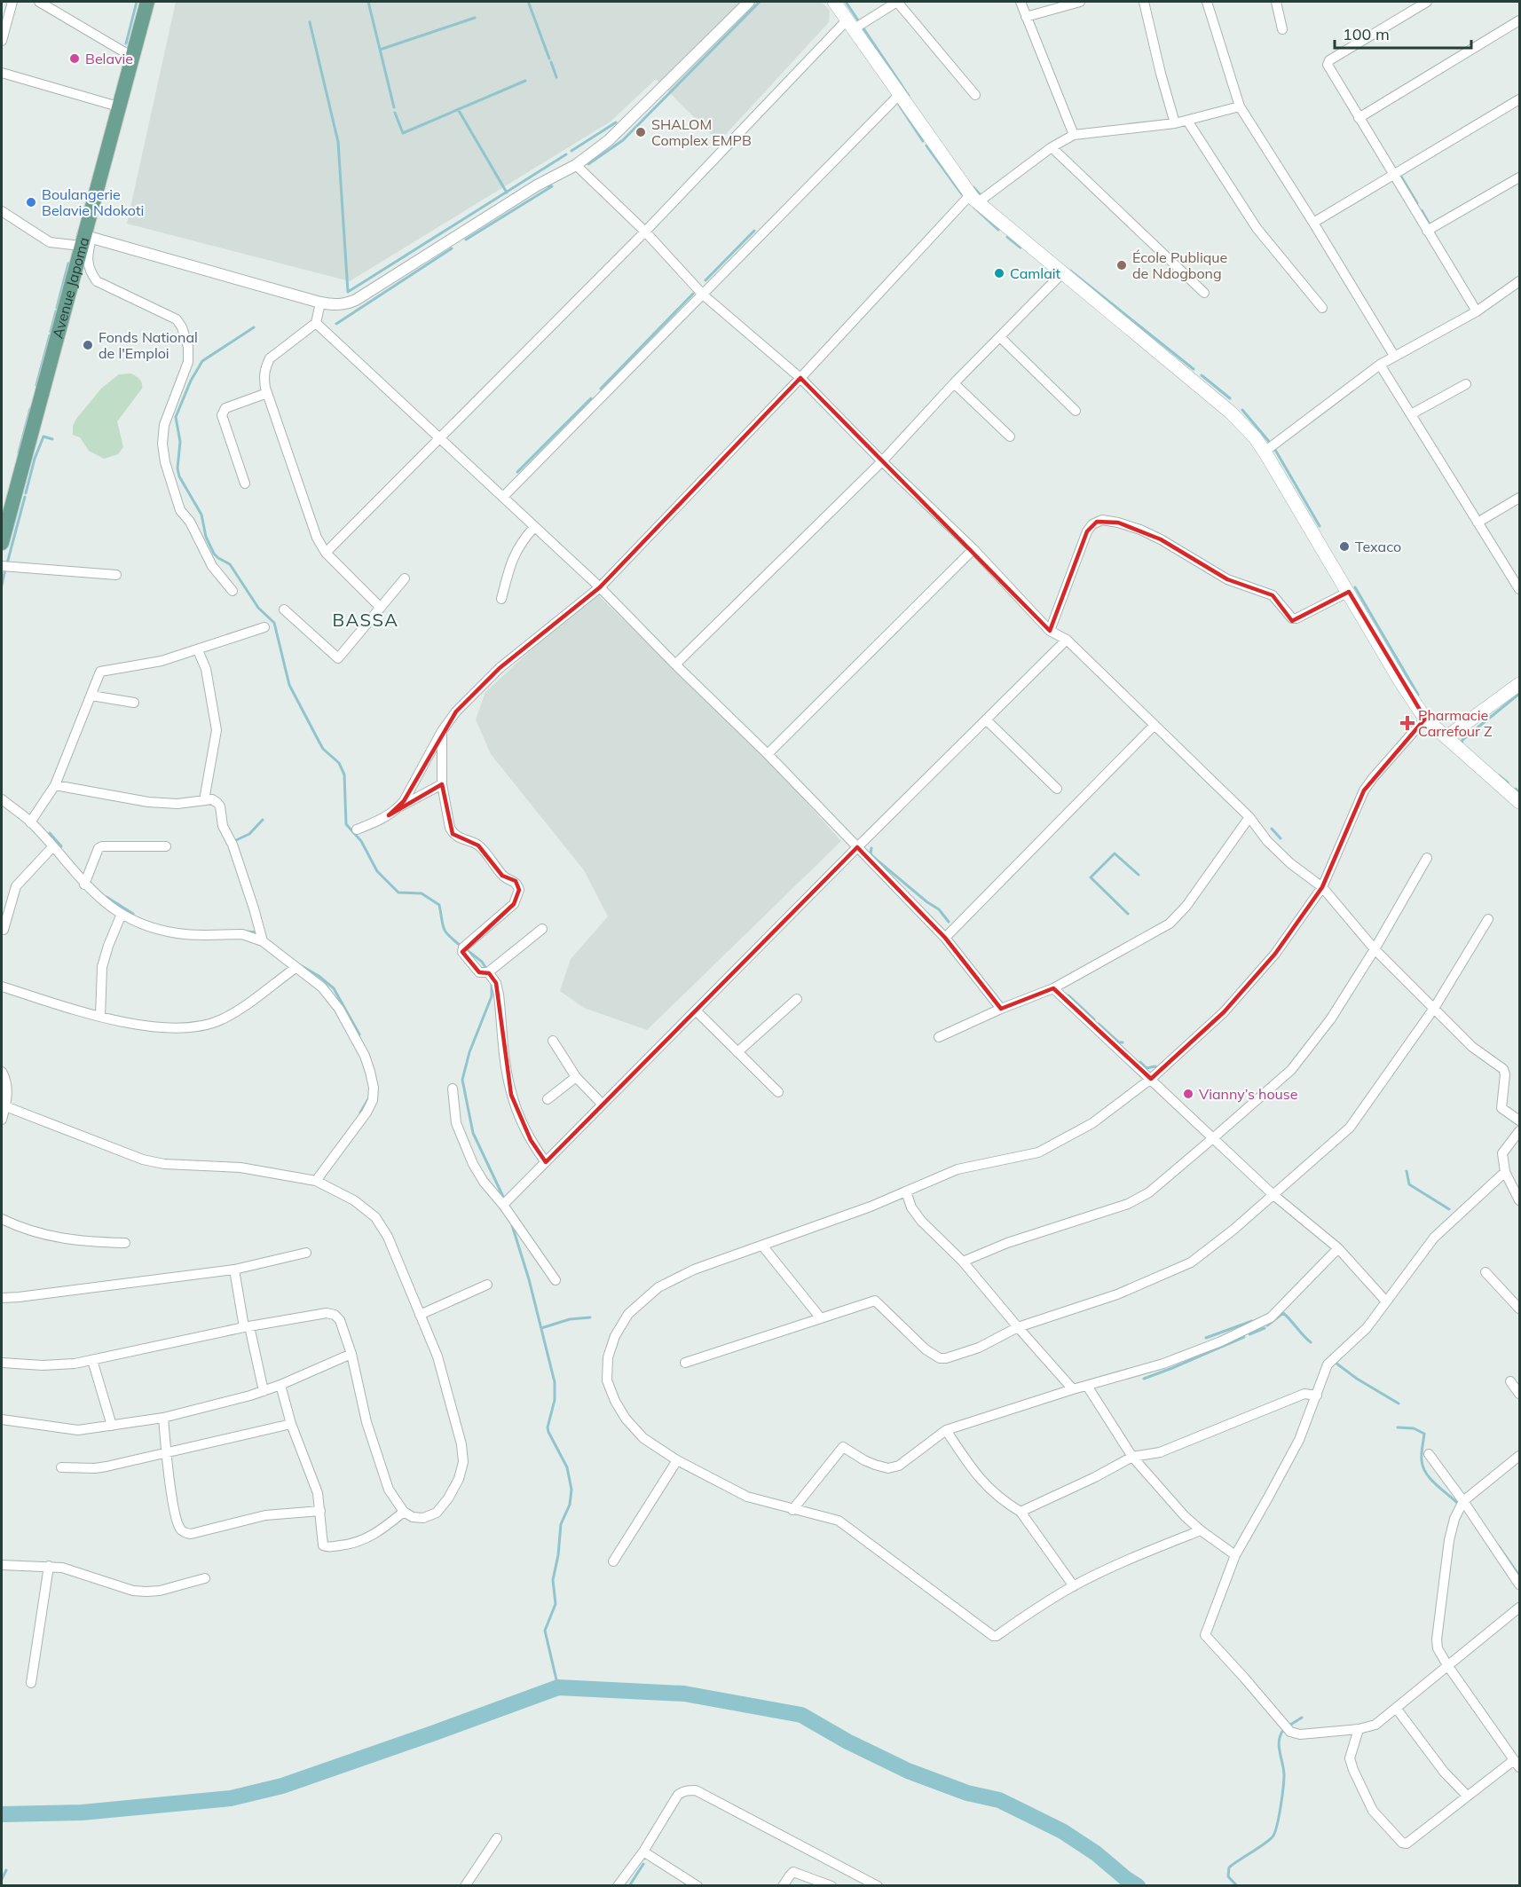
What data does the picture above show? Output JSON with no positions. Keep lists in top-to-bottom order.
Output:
{
  "streets": {
    "main road": ["Avenue Japoma"]
  },
  "districts": ["BASSA"],
  "places": {
    "other": [
      "Belavie",
      "SHALOM Complex EMPB",
      "Boulangerie Belavie Ndokoti",
      "École Publique de Ndogbong",
      "Camlait",
      "Fonds National de l'Emploi",
      "Texaco",
      "Vianny’s house"
    ],
    "health": ["Pharmacie Carrefour Z"]
  },
  "scale_bar": "100 m"
}
